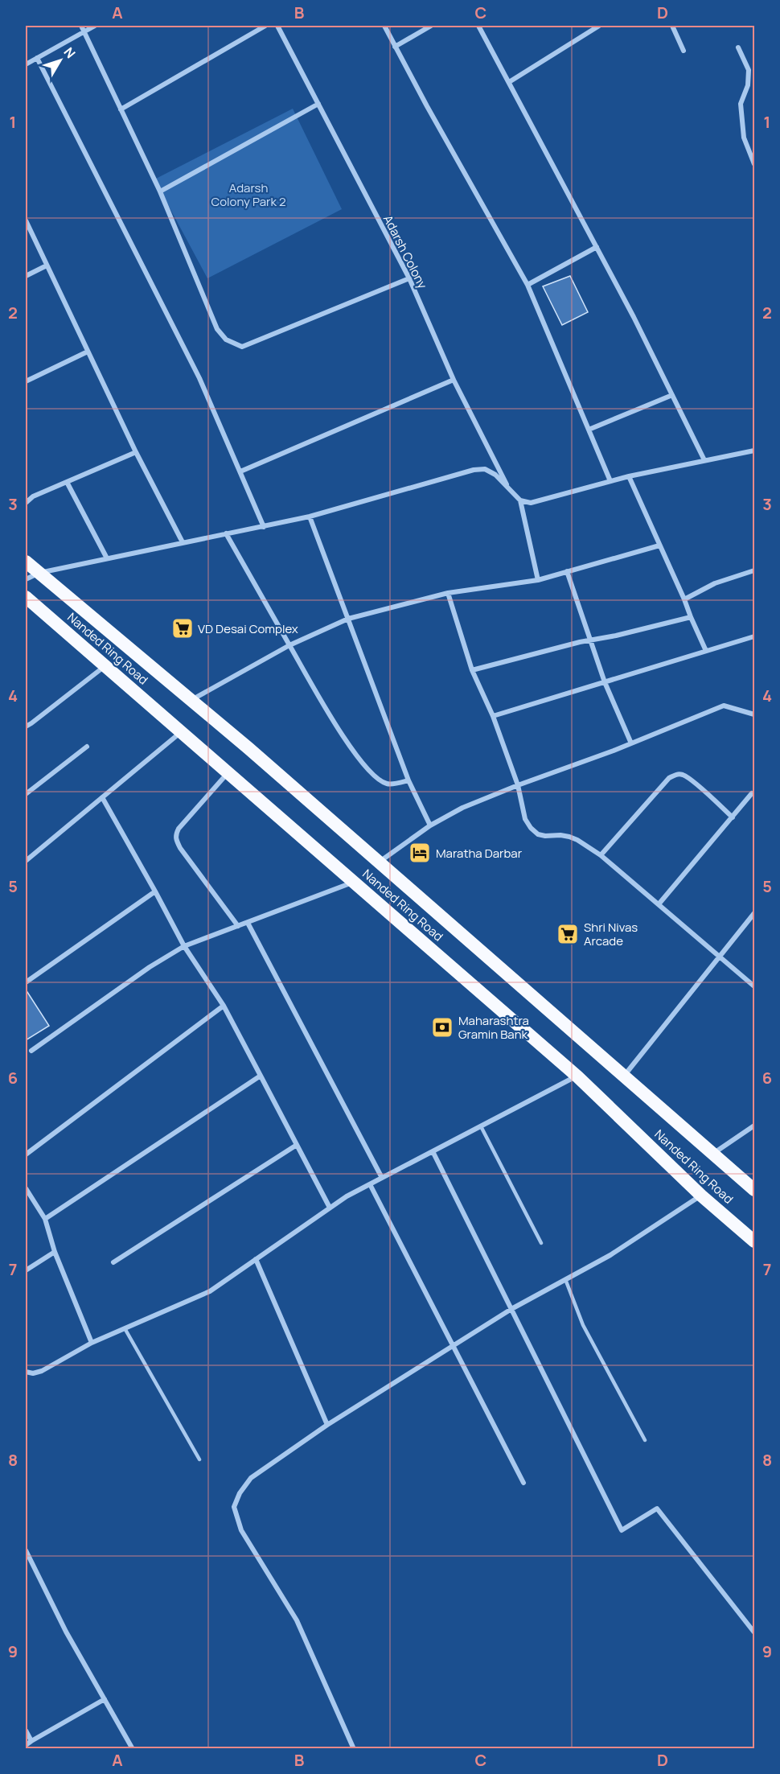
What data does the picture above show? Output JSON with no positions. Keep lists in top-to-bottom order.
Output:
{
  "streets": {
    "highway": ["Nanded Ring Road"],
    "street": ["Adarsh Colony"]
  },
  "parks": ["Adarsh Colony Park 2"],
  "places": {
    "supermarket": ["VD Desai Complex", "Shri Nivas Arcade"],
    "hotel": ["Maratha Darbar"],
    "bank": ["Maharashtra Gramin Bank"]
  },
  "north": "top right",
  "grid": {
    "columns": [
      "A",
      "B",
      "C",
      "D"
    ],
    "rows": [
      "1",
      "2",
      "3",
      "4",
      "5",
      "6",
      "7",
      "8",
      "9"
    ]
  }
}
